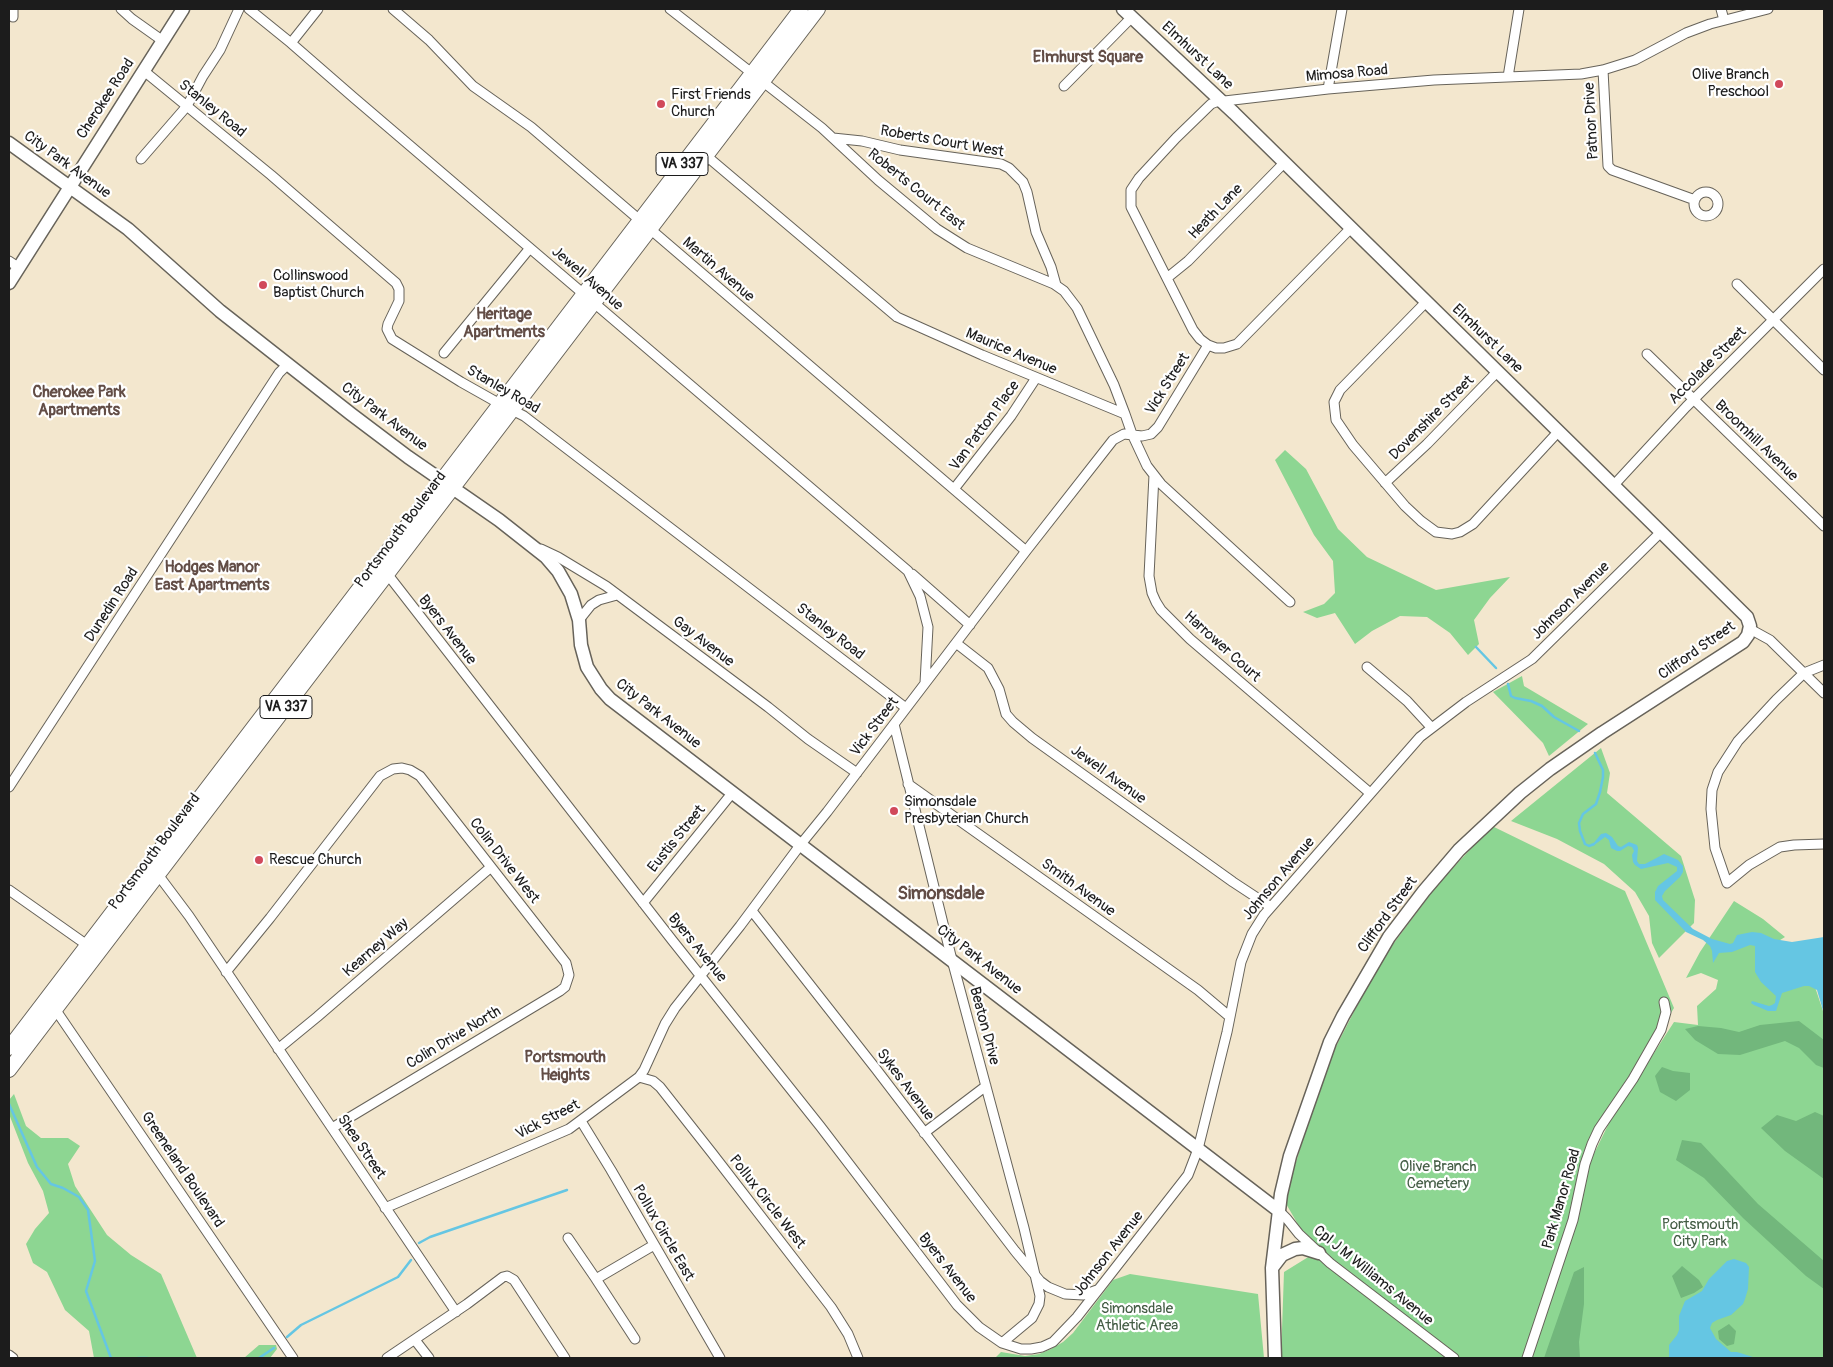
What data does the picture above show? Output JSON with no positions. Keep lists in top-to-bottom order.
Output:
{
  "streets": {
    "main road": ["VA 337", "Portsmouth Boulevard"],
    "street": [
      "Elmhurst Lane",
      "Mimosa Road",
      "Cherokee Road",
      "Stanley Road",
      "Patnor Drive",
      "Roberts Court West",
      "City Park Avenue",
      "Roberts Court East",
      "Heath Lane",
      "Martin Avenue",
      "Jewell Avenue",
      "Maurice Avenue",
      "Accolade Street",
      "Vick Street",
      "Dovenshire Street",
      "Van Patton Place",
      "Broomhill Avenue",
      "Johnson Avenue",
      "Dunedin Road",
      "Byers Avenue",
      "Gay Avenue",
      "Harrower Court",
      "Clifford Street",
      "Eustis Street",
      "Colin Drive West",
      "Smith Avenue",
      "Kearney Way",
      "Beaton Drive",
      "Colin Drive North",
      "Sykes Avenue",
      "Shea Street",
      "Greeneland Boulevard",
      "Park Manor Road",
      "Pollux Circle West",
      "Pollux Circle East",
      "Cpl J M Williams Avenue"
    ]
  },
  "crossings": [
    ["Elmhurst Lane", "Mimosa Road"],
    ["Elmhurst Lane", "Heath Lane"],
    ["Elmhurst Lane", "Accolade Street"],
    ["Elmhurst Lane", "Vick Street"],
    ["Elmhurst Lane", "Dovenshire Street"],
    ["Elmhurst Lane", "Johnson Avenue"],
    ["Elmhurst Lane", "Clifford Street"],
    ["Mimosa Road", "Patnor Drive"],
    ["Mimosa Road", "Heath Lane"],
    ["Mimosa Road", "Vick Street"],
    ["Cherokee Road", "Stanley Road"],
    ["Cherokee Road", "City Park Avenue"],
    ["Stanley Road", "Vick Street"],
    ["Stanley Road", "Portsmouth Boulevard"],
    ["Roberts Court West", "Roberts Court East"],
    ["City Park Avenue", "Vick Street"],
    ["City Park Avenue", "Portsmouth Boulevard"],
    ["City Park Avenue", "Johnson Avenue"],
    ["City Park Avenue", "Dunedin Road"],
    ["City Park Avenue", "Gay Avenue"],
    ["City Park Avenue", "Clifford Street"],
    ["City Park Avenue", "Eustis Street"],
    ["City Park Avenue", "Beaton Drive"],
    ["City Park Avenue", "Cpl J M Williams Avenue"],
    ["Roberts Court East", "Maurice Avenue"],
    ["Roberts Court East", "Portsmouth Boulevard"],
    ["Martin Avenue", "Vick Street"],
    ["Martin Avenue", "Van Patton Place"],
    ["Martin Avenue", "Portsmouth Boulevard"],
    ["Jewell Avenue", "Vick Street"],
    ["Jewell Avenue", "Portsmouth Boulevard"],
    ["Jewell Avenue", "Johnson Avenue"],
    ["Maurice Avenue", "Van Patton Place"],
    ["Maurice Avenue", "Portsmouth Boulevard"],
    ["Accolade Street", "Broomhill Avenue"],
    ["Vick Street", "Byers Avenue"],
    ["Vick Street", "Gay Avenue"],
    ["Vick Street", "Beaton Drive"],
    ["Vick Street", "Sykes Avenue"],
    ["Vick Street", "Shea Street"],
    ["Vick Street", "Pollux Circle West"],
    ["Vick Street", "Pollux Circle East"],
    ["Portsmouth Boulevard", "Byers Avenue"],
    ["Portsmouth Boulevard", "Shea Street"],
    ["Portsmouth Boulevard", "Greeneland Boulevard"],
    ["Johnson Avenue", "Byers Avenue"],
    ["Johnson Avenue", "Harrower Court"],
    ["Johnson Avenue", "Smith Avenue"],
    ["Johnson Avenue", "Beaton Drive"],
    ["Byers Avenue", "Eustis Street"],
    ["Byers Avenue", "Beaton Drive"],
    ["Clifford Street", "Cpl J M Williams Avenue"],
    ["Colin Drive West", "Kearney Way"],
    ["Colin Drive West", "Colin Drive North"],
    ["Colin Drive West", "Shea Street"],
    ["Smith Avenue", "Beaton Drive"],
    ["Kearney Way", "Shea Street"],
    ["Beaton Drive", "Sykes Avenue"],
    ["Colin Drive North", "Shea Street"]
  ],
  "districts": [
    "Elmhurst Square",
    "Heritage Apartments",
    "Cherokee Park Apartments",
    "Hodges Manor East Apartments",
    "Simonsdale",
    "Portsmouth Heights"
  ],
  "parks": ["Olive Branch Cemetery", "Portsmouth City Park", "Simonsdale Athletic Area"],
  "places": [
    "Olive Branch Preschool",
    "First Friends Church",
    "Collinswood Baptist Church",
    "Simonsdale Presbyterian Church",
    "Rescue Church"
  ]
}
